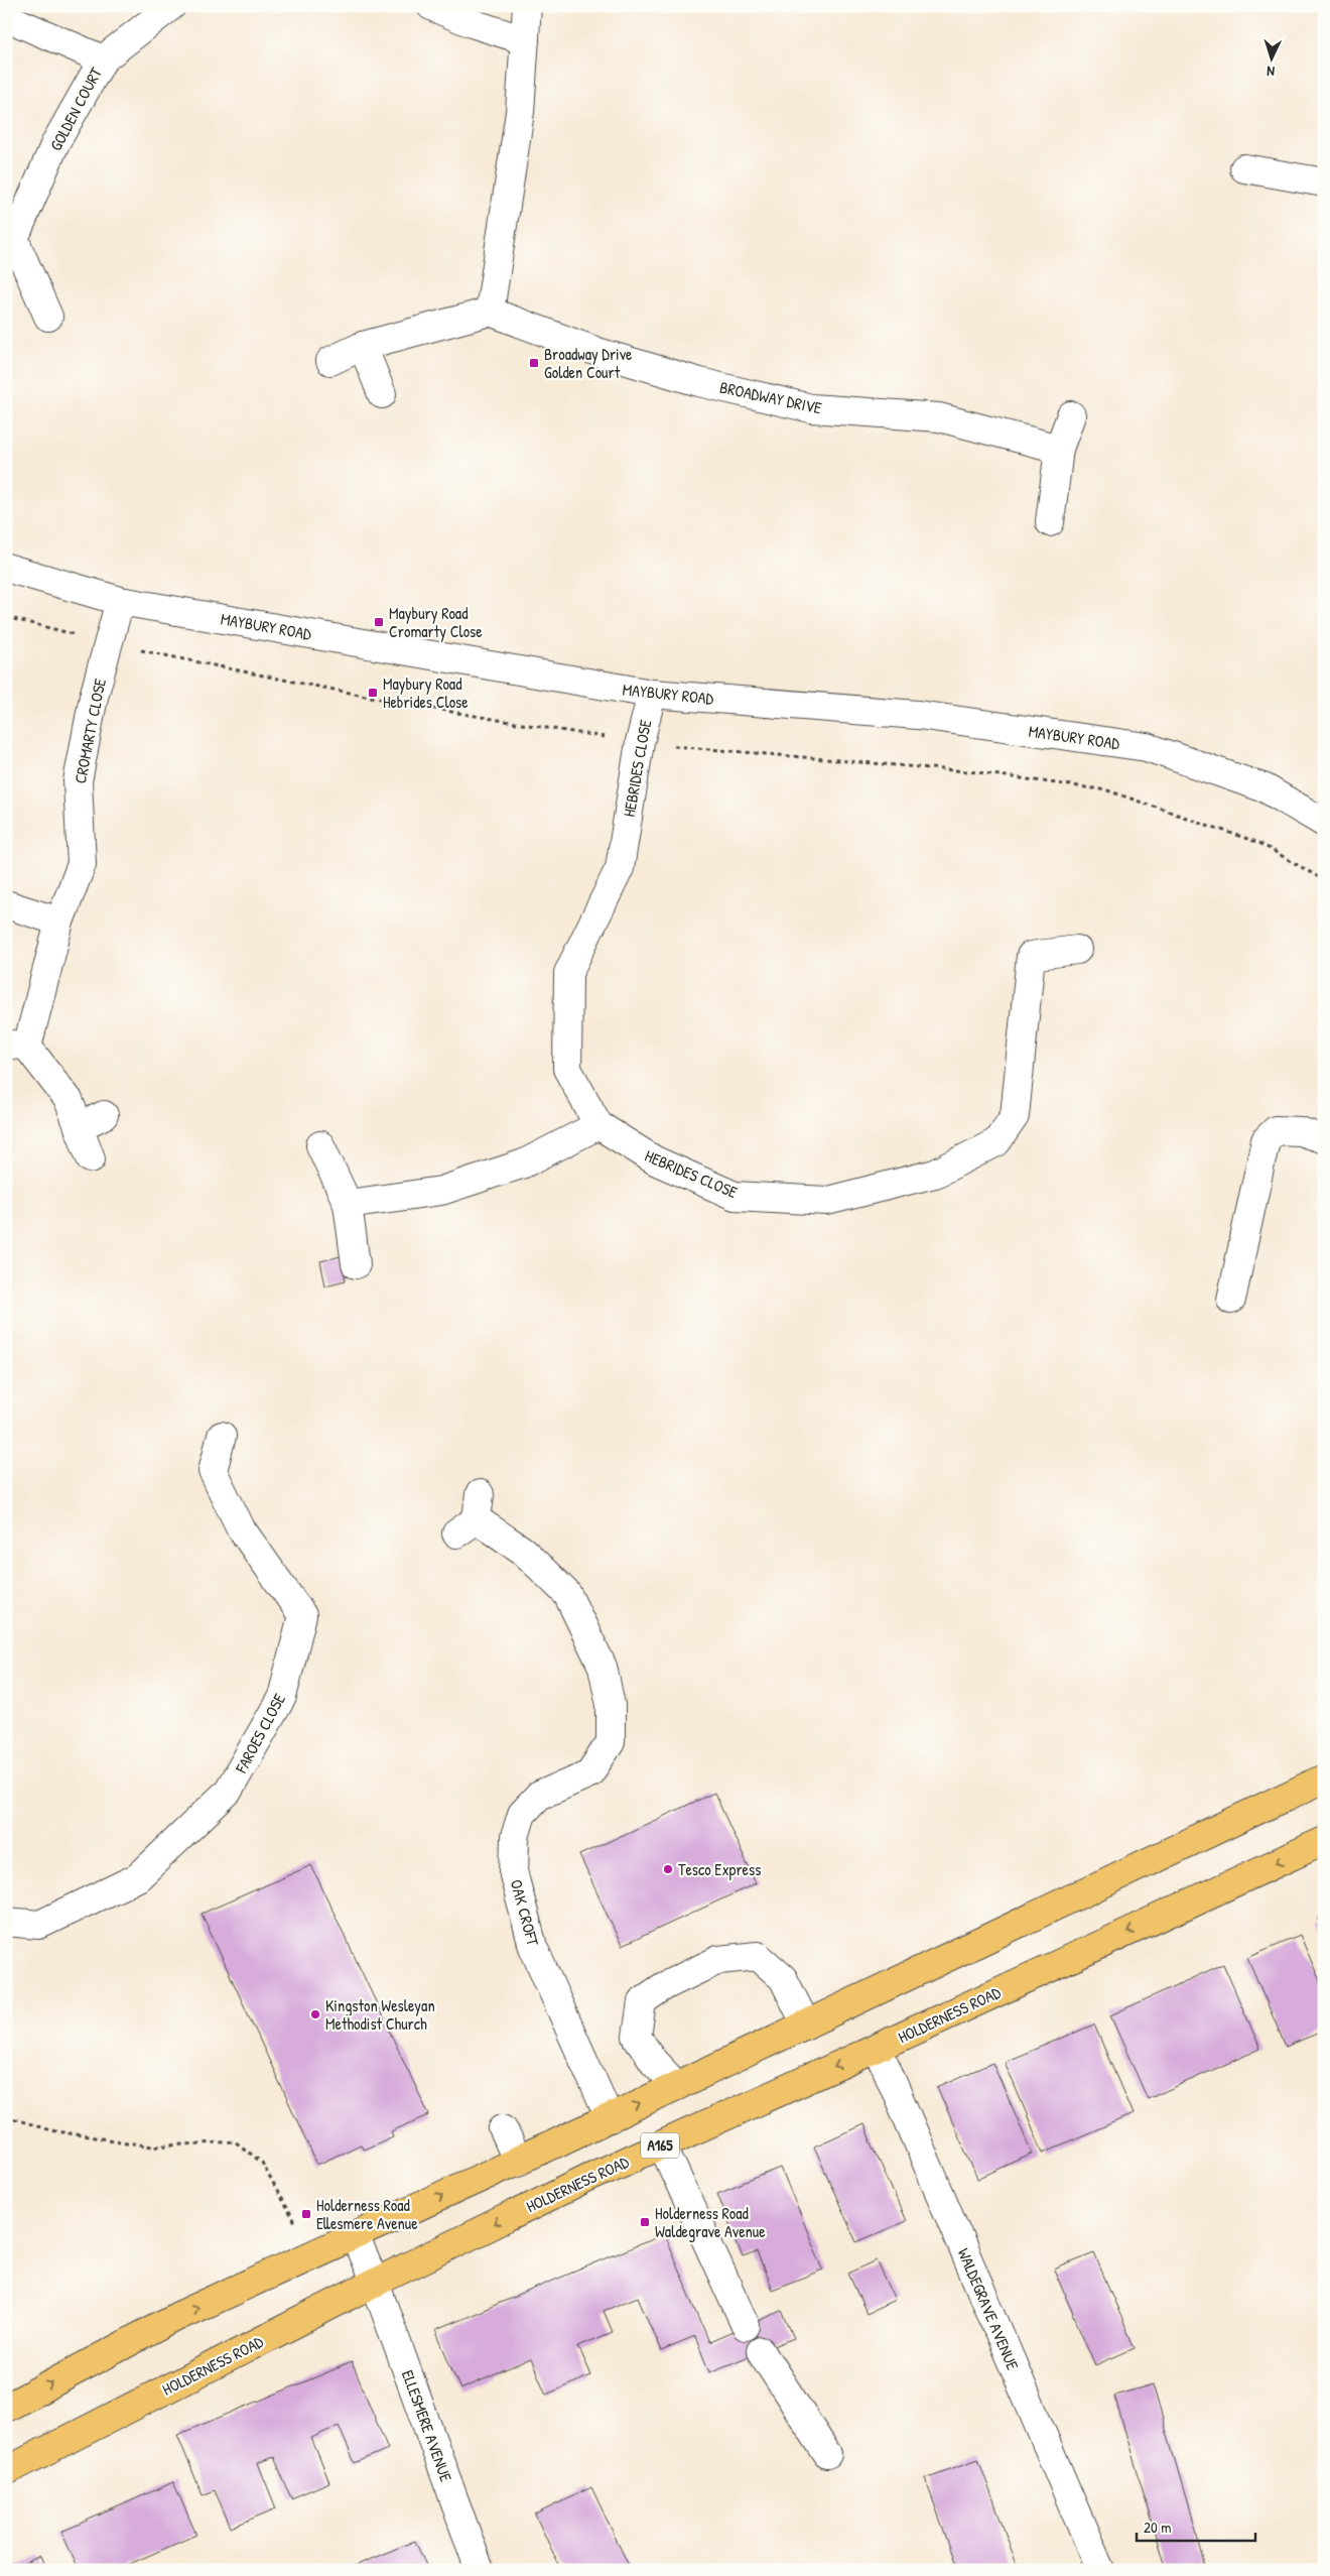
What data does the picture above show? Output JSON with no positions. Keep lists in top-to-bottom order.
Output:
{
  "streets": {
    "highway": ["HOLDERNESS ROAD", "A165"],
    "street": [
      "GOLDEN COURT",
      "BROADWAY DRIVE",
      "MAYBURY ROAD",
      "CROMARTY CLOSE",
      "HEBRIDES CLOSE",
      "FAROES CLOSE",
      "OAK CROFT",
      "WALDEGRAVE AVENUE",
      "ELLESMERE AVENUE"
    ]
  },
  "crossings": [
    ["MAYBURY ROAD", "CROMARTY CLOSE"],
    ["MAYBURY ROAD", "HEBRIDES CLOSE"],
    ["HOLDERNESS ROAD", "WALDEGRAVE AVENUE"],
    ["HOLDERNESS ROAD", "ELLESMERE AVENUE"]
  ],
  "places": {
    "transit": [
      "Broadway Drive Golden Court",
      "Maybury Road Cromarty Close",
      "Maybury Road Hebrides Close",
      "Holderness Road Ellesmere Avenue",
      "Holderness Road Waldegrave Avenue"
    ],
    "other": ["Tesco Express", "Kingston Wesleyan Methodist Church"]
  },
  "scale_bar": "20 m",
  "north": "bottom"
}
